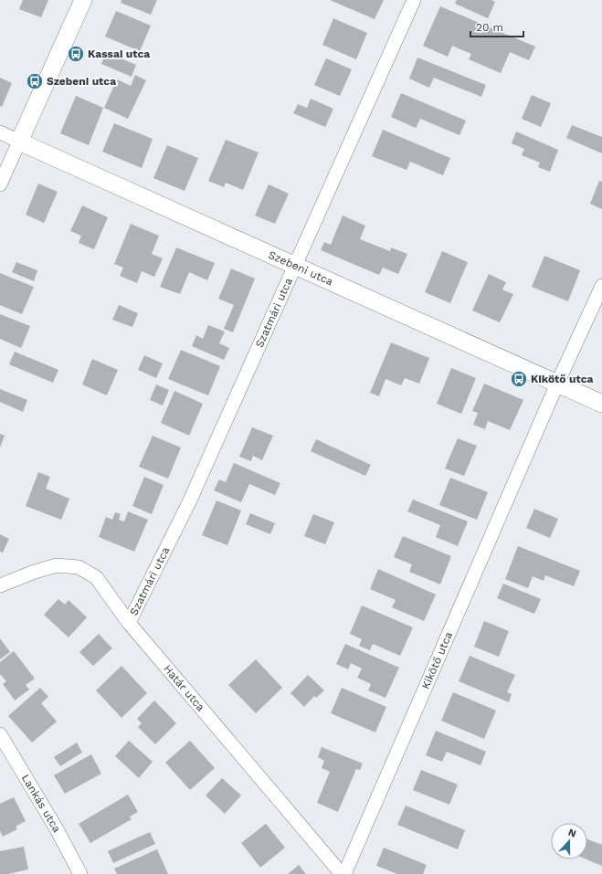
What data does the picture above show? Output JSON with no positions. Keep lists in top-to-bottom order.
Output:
{
  "streets": {
    "street": [
      "Szebeni utca",
      "Szatmári utca",
      "Kikötő utca",
      "Határ utca",
      "Lankás utca"
    ]
  },
  "crossings": [
    ["Szebeni utca", "Szatmári utca"],
    ["Szebeni utca", "Kikötő utca"],
    ["Szatmári utca", "Határ utca"],
    ["Kikötő utca", "Határ utca"]
  ],
  "places": {
    "bus stop": ["Kassai utca", "Szebeni utca", "Kikötő utca"]
  },
  "scale_bar": "20 m",
  "north": "top"
}
